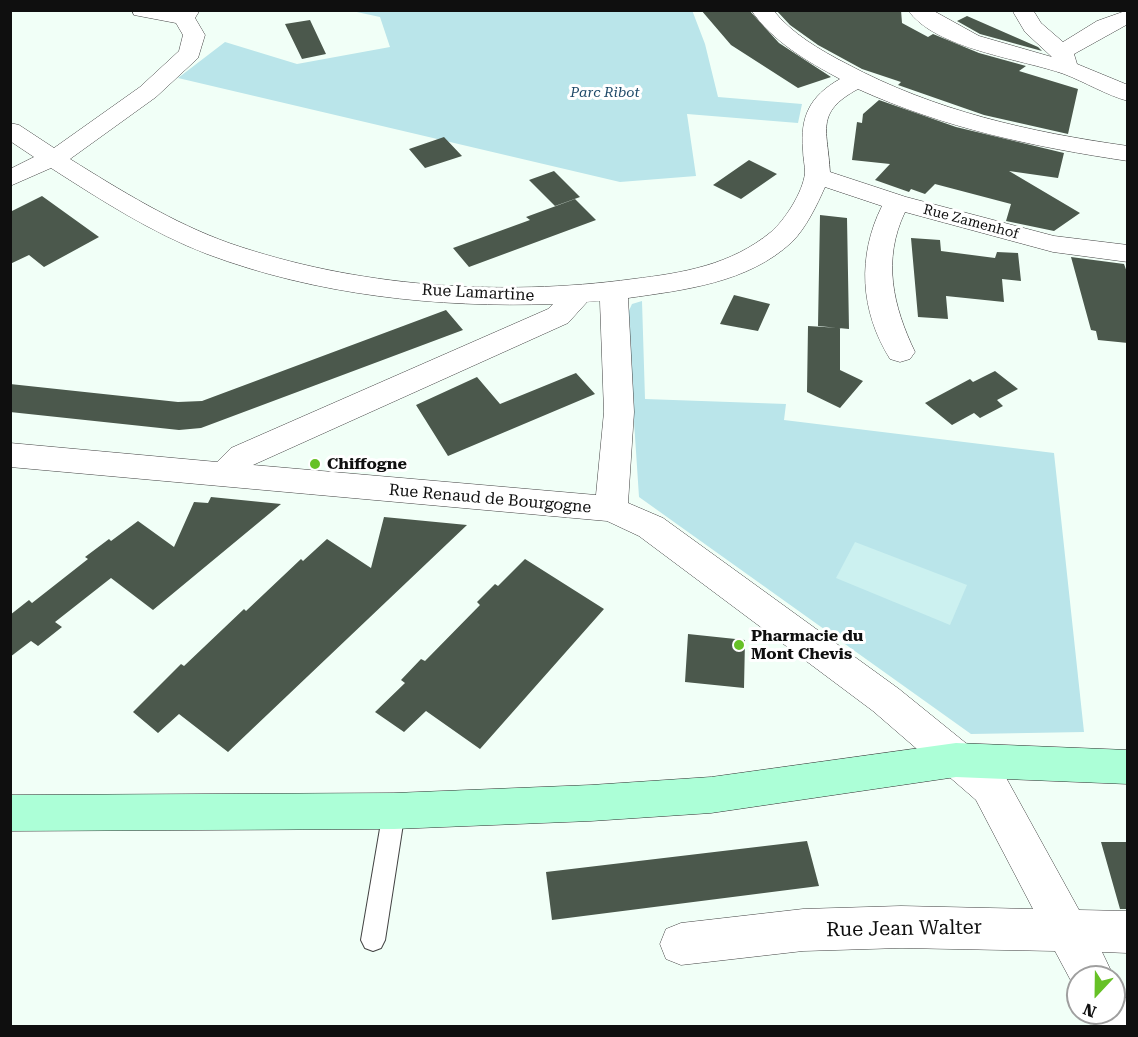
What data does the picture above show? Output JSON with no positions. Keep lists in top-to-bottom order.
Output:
{
  "streets": {
    "street": [
      "Rue Zamenhof",
      "Rue Lamartine",
      "Rue Renaud de Bourgogne",
      "Rue Jean Walter"
    ]
  },
  "crossings": [
    ["Rue Zamenhof", "Rue Lamartine"],
    ["Rue Lamartine", "Rue Renaud de Bourgogne"]
  ],
  "parks": ["Parc Ribot"],
  "places": ["Chiffogne", "Pharmacie du Mont Chevis"],
  "north": "bottom"
}
